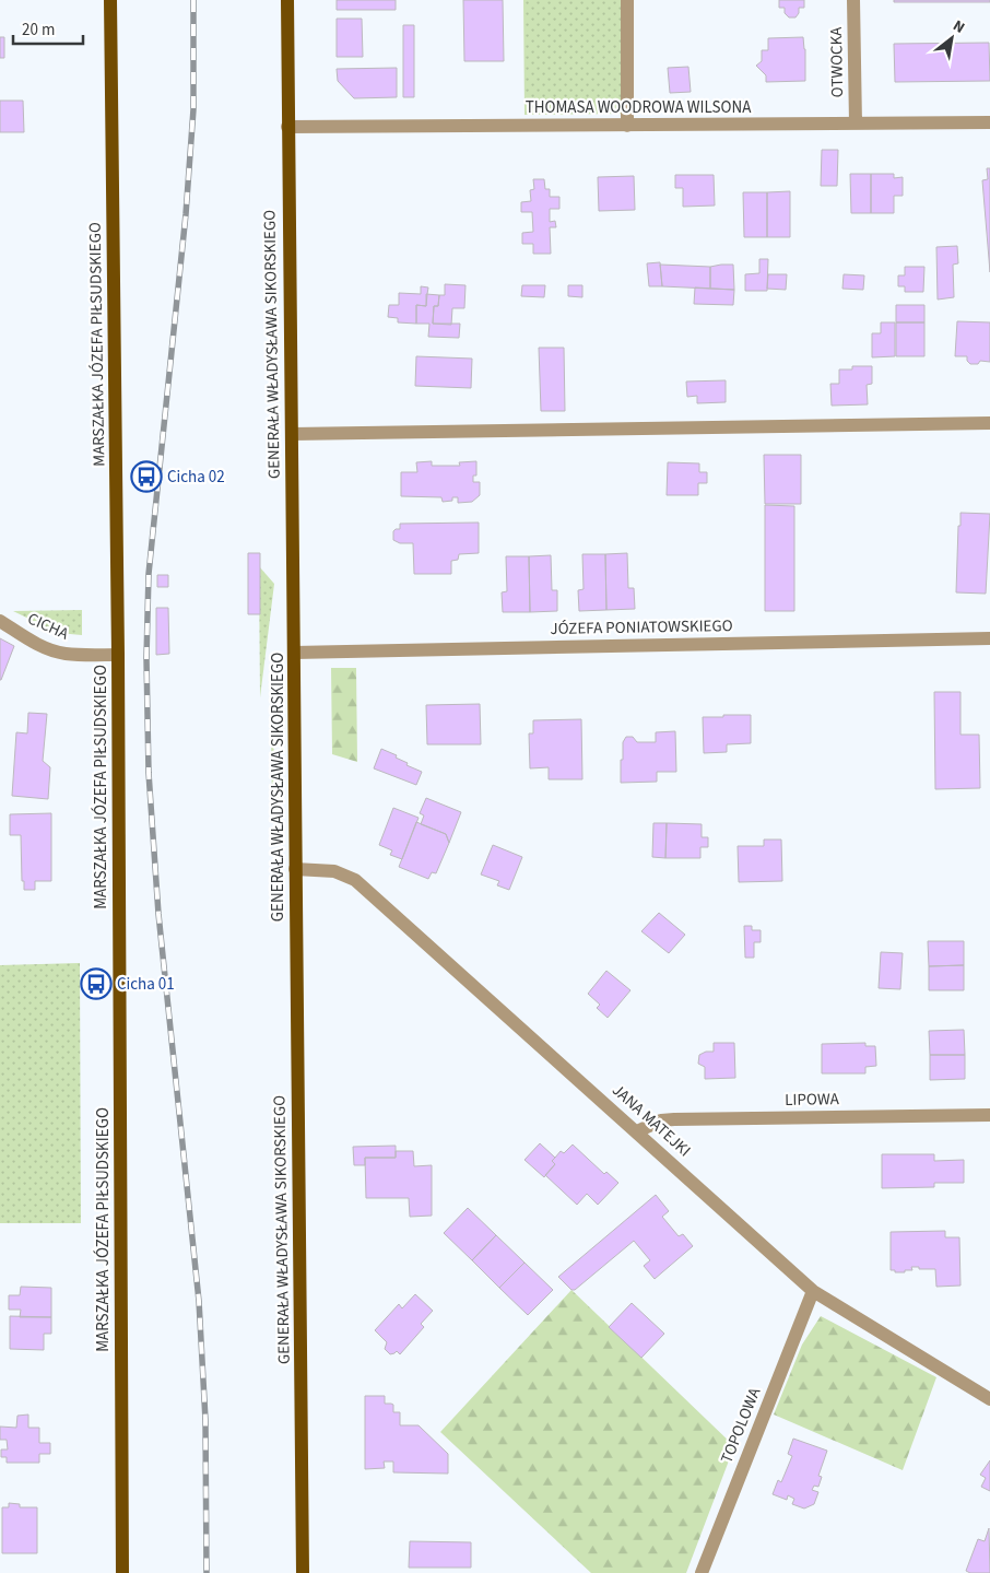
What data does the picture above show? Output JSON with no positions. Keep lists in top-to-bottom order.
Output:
{
  "streets": {
    "main road": ["MARSZAŁKA JÓZEFA PIŁSUDSKIEGO", "GENERAŁA WŁADYSŁAWA SIKORSKIEGO"],
    "street": [
      "OTWOCKA",
      "THOMASA WOODROWA WILSONA",
      "CICHA",
      "JÓZEFA PONIATOWSKIEGO",
      "LIPOWA",
      "JANA MATEJKI",
      "TOPOLOWA"
    ]
  },
  "crossings": [
    ["OTWOCKA", "THOMASA WOODROWA WILSONA"],
    ["THOMASA WOODROWA WILSONA", "GENERAŁA WŁADYSŁAWA SIKORSKIEGO"],
    ["MARSZAŁKA JÓZEFA PIŁSUDSKIEGO", "CICHA"],
    ["GENERAŁA WŁADYSŁAWA SIKORSKIEGO", "JÓZEFA PONIATOWSKIEGO"],
    ["GENERAŁA WŁADYSŁAWA SIKORSKIEGO", "JANA MATEJKI"],
    ["LIPOWA", "JANA MATEJKI"],
    ["JANA MATEJKI", "TOPOLOWA"]
  ],
  "places": {
    "bus stop": ["Cicha 02", "Cicha 01"]
  },
  "scale_bar": "20 m",
  "north": "top right"
}
